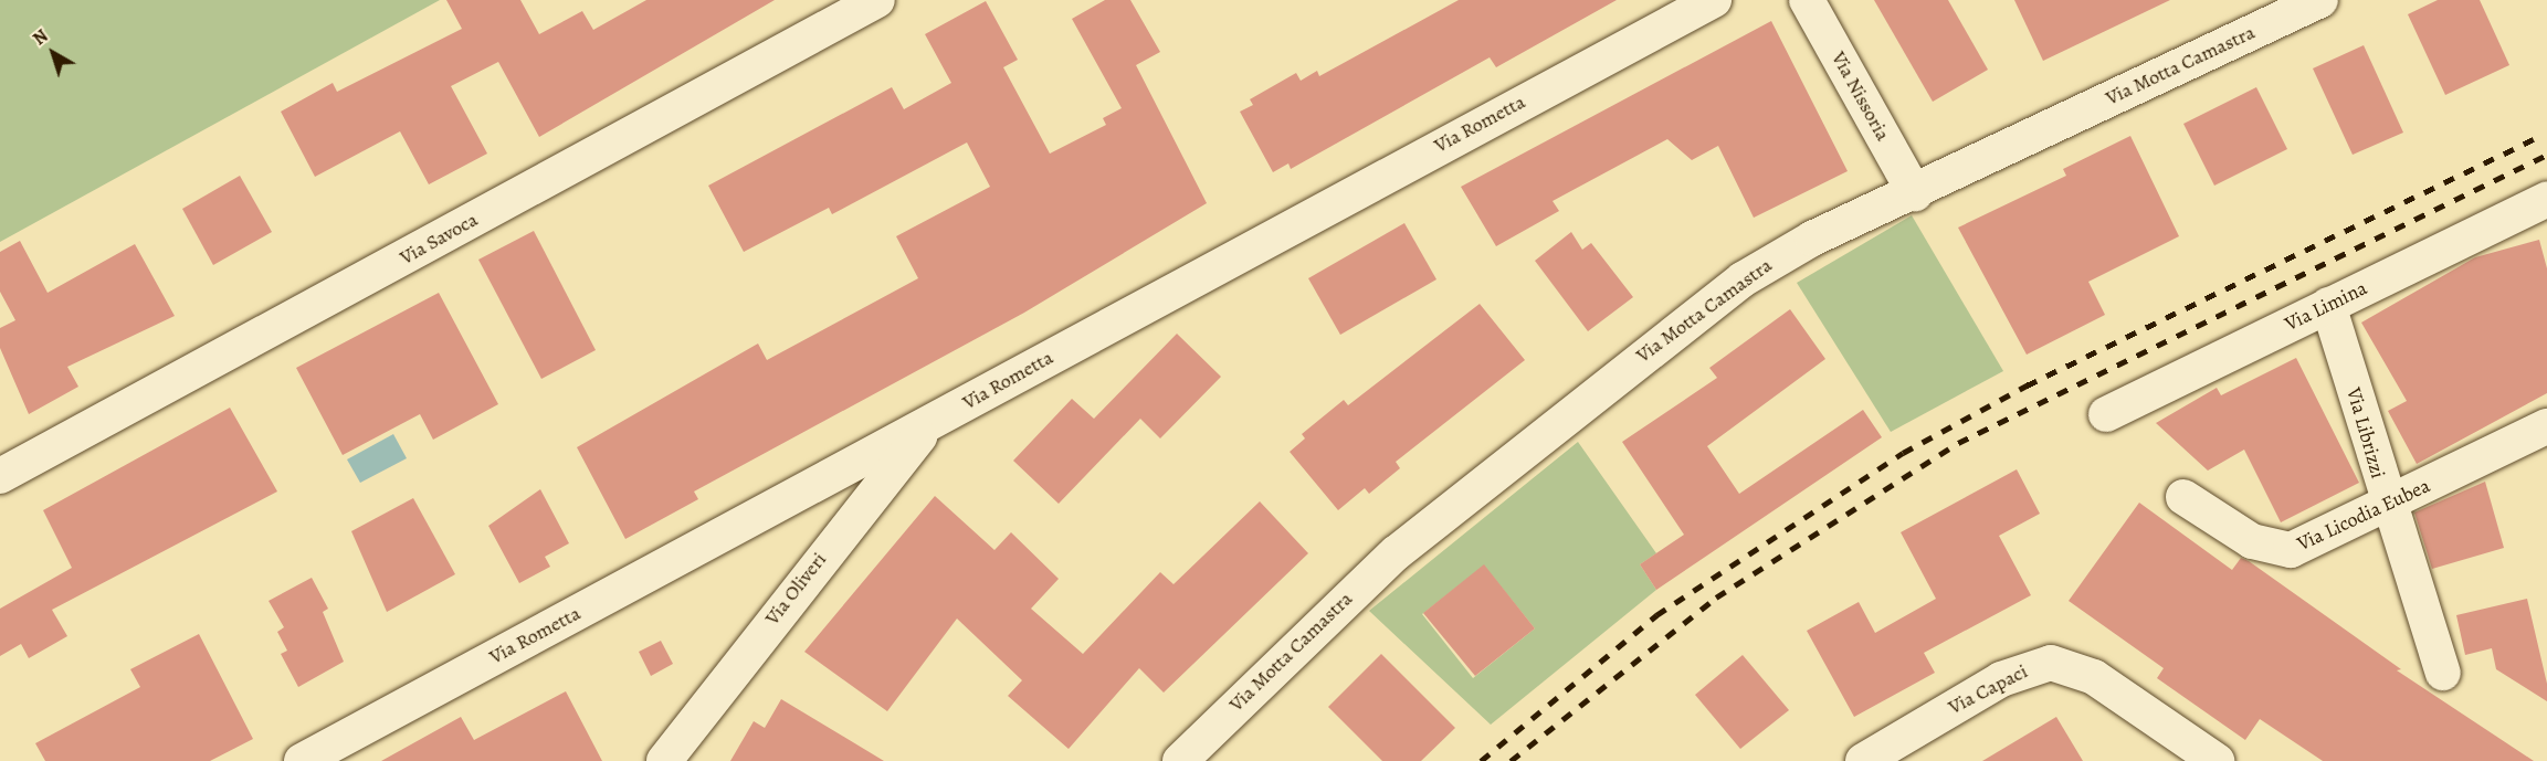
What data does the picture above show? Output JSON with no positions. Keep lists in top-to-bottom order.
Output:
{
  "streets": {
    "street": [
      "Via Motta Camastra",
      "Via Nissoria",
      "Via Rometta",
      "Via Savoca",
      "Via Limina",
      "Via Librizzi",
      "Via Licodia Eubea",
      "Via Oliveri",
      "Via Capaci"
    ]
  },
  "crossings": [
    ["Via Motta Camastra", "Via Nissoria"],
    ["Via Rometta", "Via Oliveri"],
    ["Via Limina", "Via Librizzi"],
    ["Via Librizzi", "Via Licodia Eubea"]
  ],
  "north": "top left"
}
